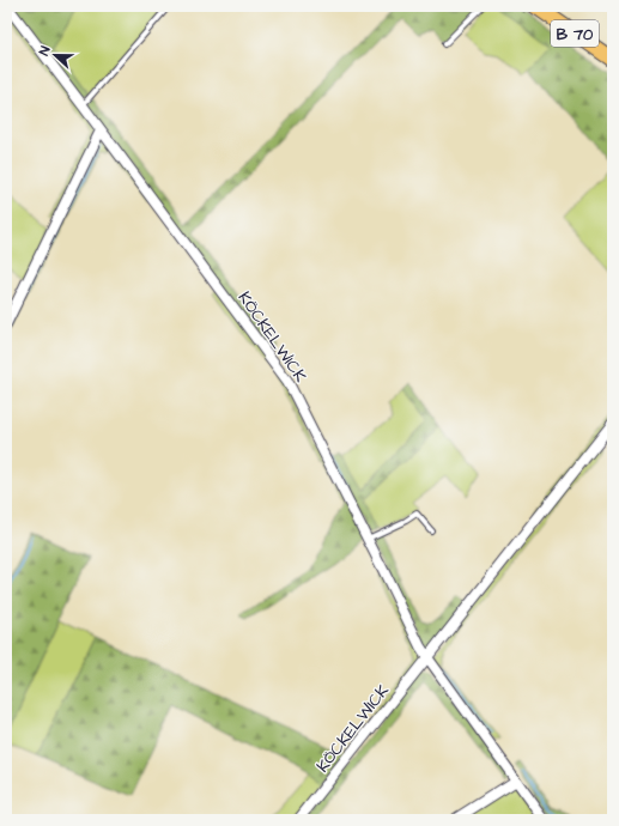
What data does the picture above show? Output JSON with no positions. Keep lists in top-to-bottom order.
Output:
{
  "streets": {
    "main road": ["B 70"],
    "street": ["KÖCKELWICK"]
  },
  "north": "left"
}
